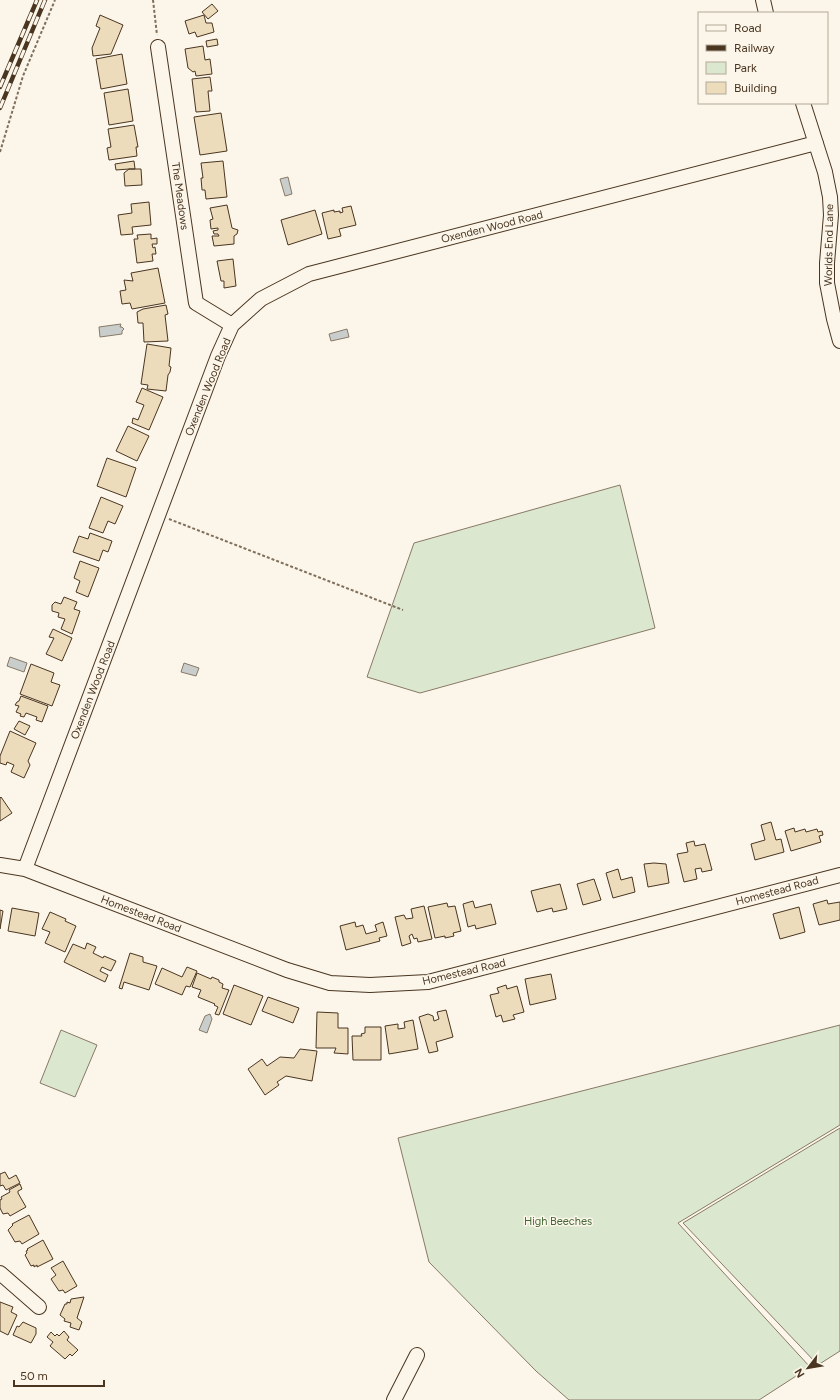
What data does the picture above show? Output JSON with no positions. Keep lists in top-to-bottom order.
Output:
{
  "streets": {
    "street": [
      "The Meadows",
      "Oxenden Wood Road",
      "Worlds End Lane",
      "Homestead Road"
    ]
  },
  "crossings": [
    ["The Meadows", "Oxenden Wood Road"],
    ["Oxenden Wood Road", "Worlds End Lane"],
    ["Oxenden Wood Road", "Homestead Road"]
  ],
  "parks": ["High Beeches"],
  "legend": [
    "Road",
    "Railway",
    "Park",
    "Building"
  ],
  "scale_bar": "50 m",
  "north": "bottom left"
}
